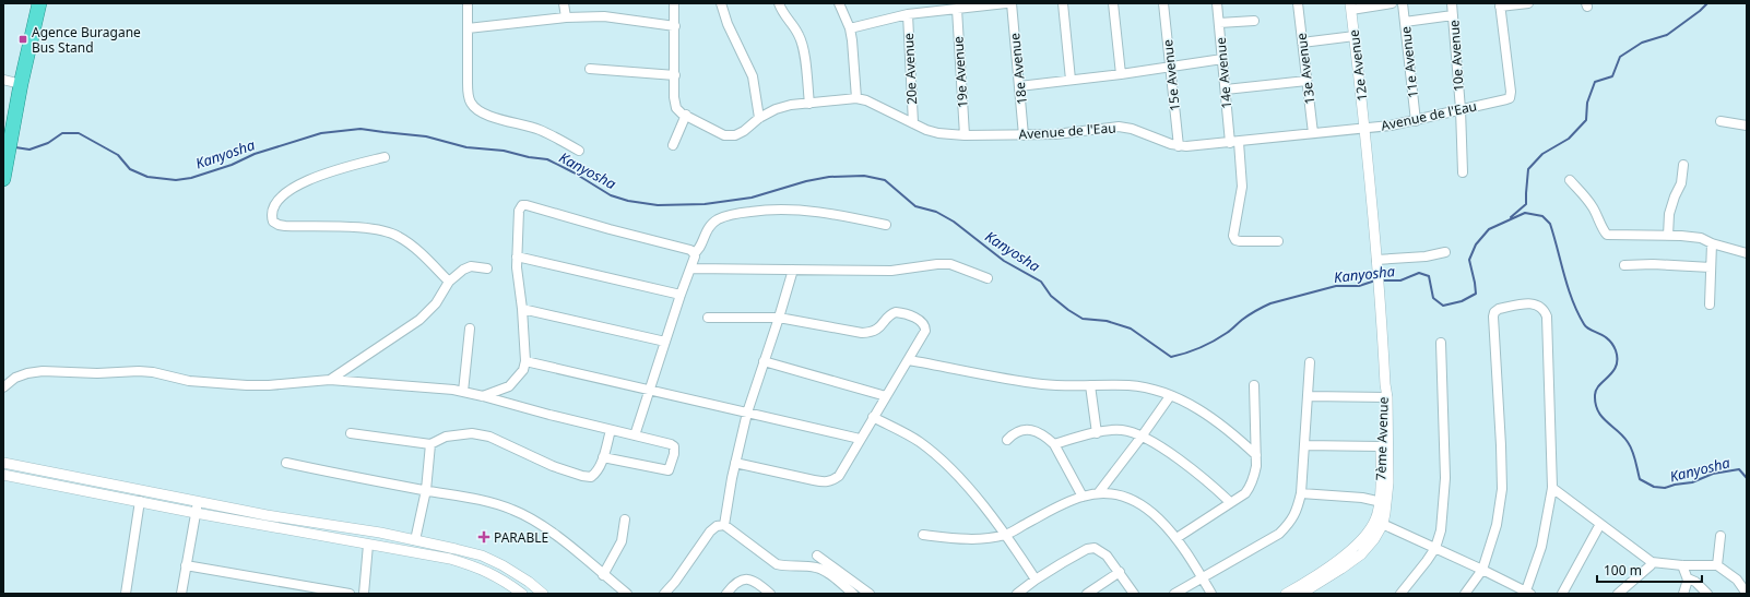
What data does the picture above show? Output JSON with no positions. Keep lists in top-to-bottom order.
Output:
{
  "streets": {
    "street": [
      "10e Avenue",
      "11e Avenue",
      "12e Avenue",
      "20e Avenue",
      "18e Avenue",
      "13e Avenue",
      "19e Avenue",
      "14e Avenue",
      "15e Avenue",
      "Avenue de l'Eau",
      "7ème Avenue"
    ]
  },
  "crossings": [
    ["10e Avenue", "Avenue de l'Eau"],
    ["11e Avenue", "Avenue de l'Eau"],
    ["12e Avenue", "Avenue de l'Eau"],
    ["12e Avenue", "7ème Avenue"],
    ["20e Avenue", "Avenue de l'Eau"],
    ["18e Avenue", "Avenue de l'Eau"],
    ["13e Avenue", "Avenue de l'Eau"],
    ["19e Avenue", "Avenue de l'Eau"],
    ["14e Avenue", "Avenue de l'Eau"],
    ["15e Avenue", "Avenue de l'Eau"]
  ],
  "water": ["Kanyosha"],
  "places": {
    "transit": ["Agence Buragane Bus Stand"],
    "health": ["PARABLE"]
  },
  "scale_bar": "100 m"
}
